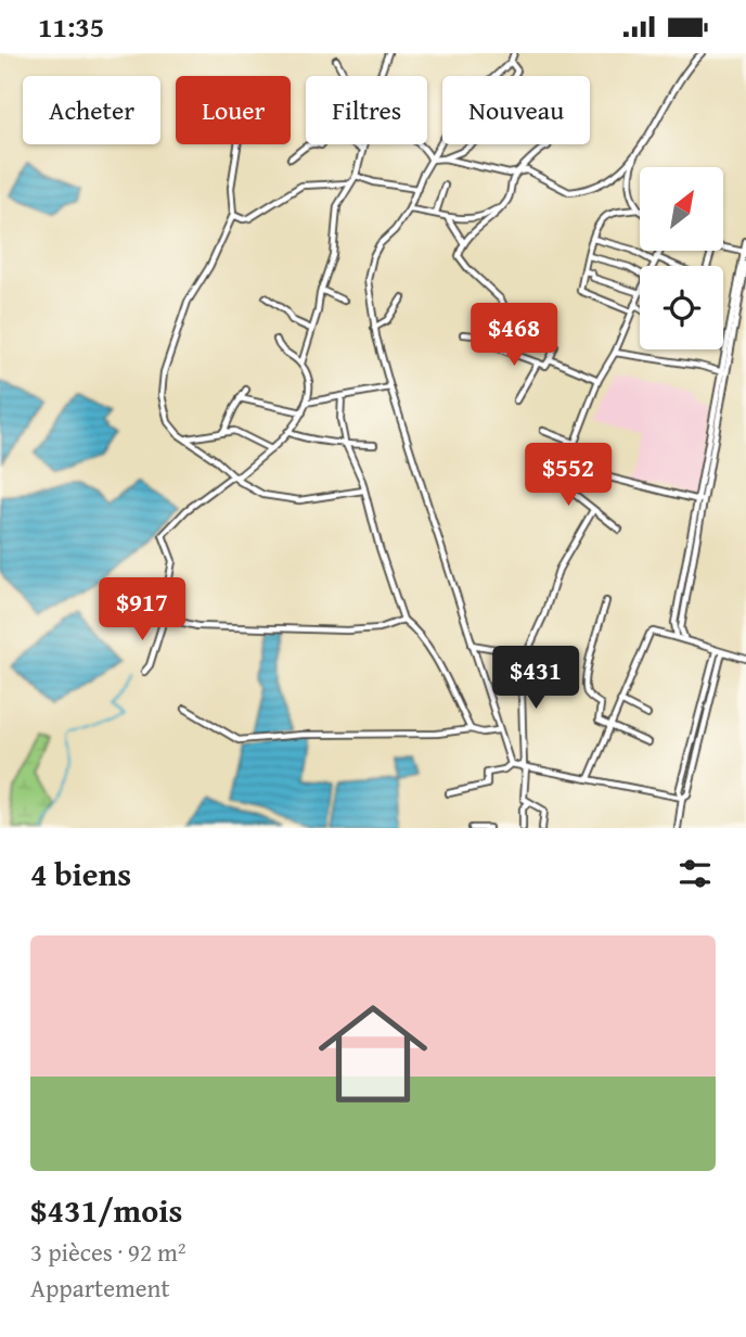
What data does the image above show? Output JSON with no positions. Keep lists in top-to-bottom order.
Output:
{
  "north": "top right",
  "page": {
    "status": "11:35",
    "chip": [
      "Acheter",
      "Louer",
      "Filtres",
      "Nouveau"
    ],
    "price": [
      "$468",
      "$552",
      "$917",
      "$431"
    ],
    "heading": "4 biens",
    "list": [
      {
        "name": "$431/mois",
        "note": "3 pièces · 92 m² · Appartement"
      }
    ]
  }
}
